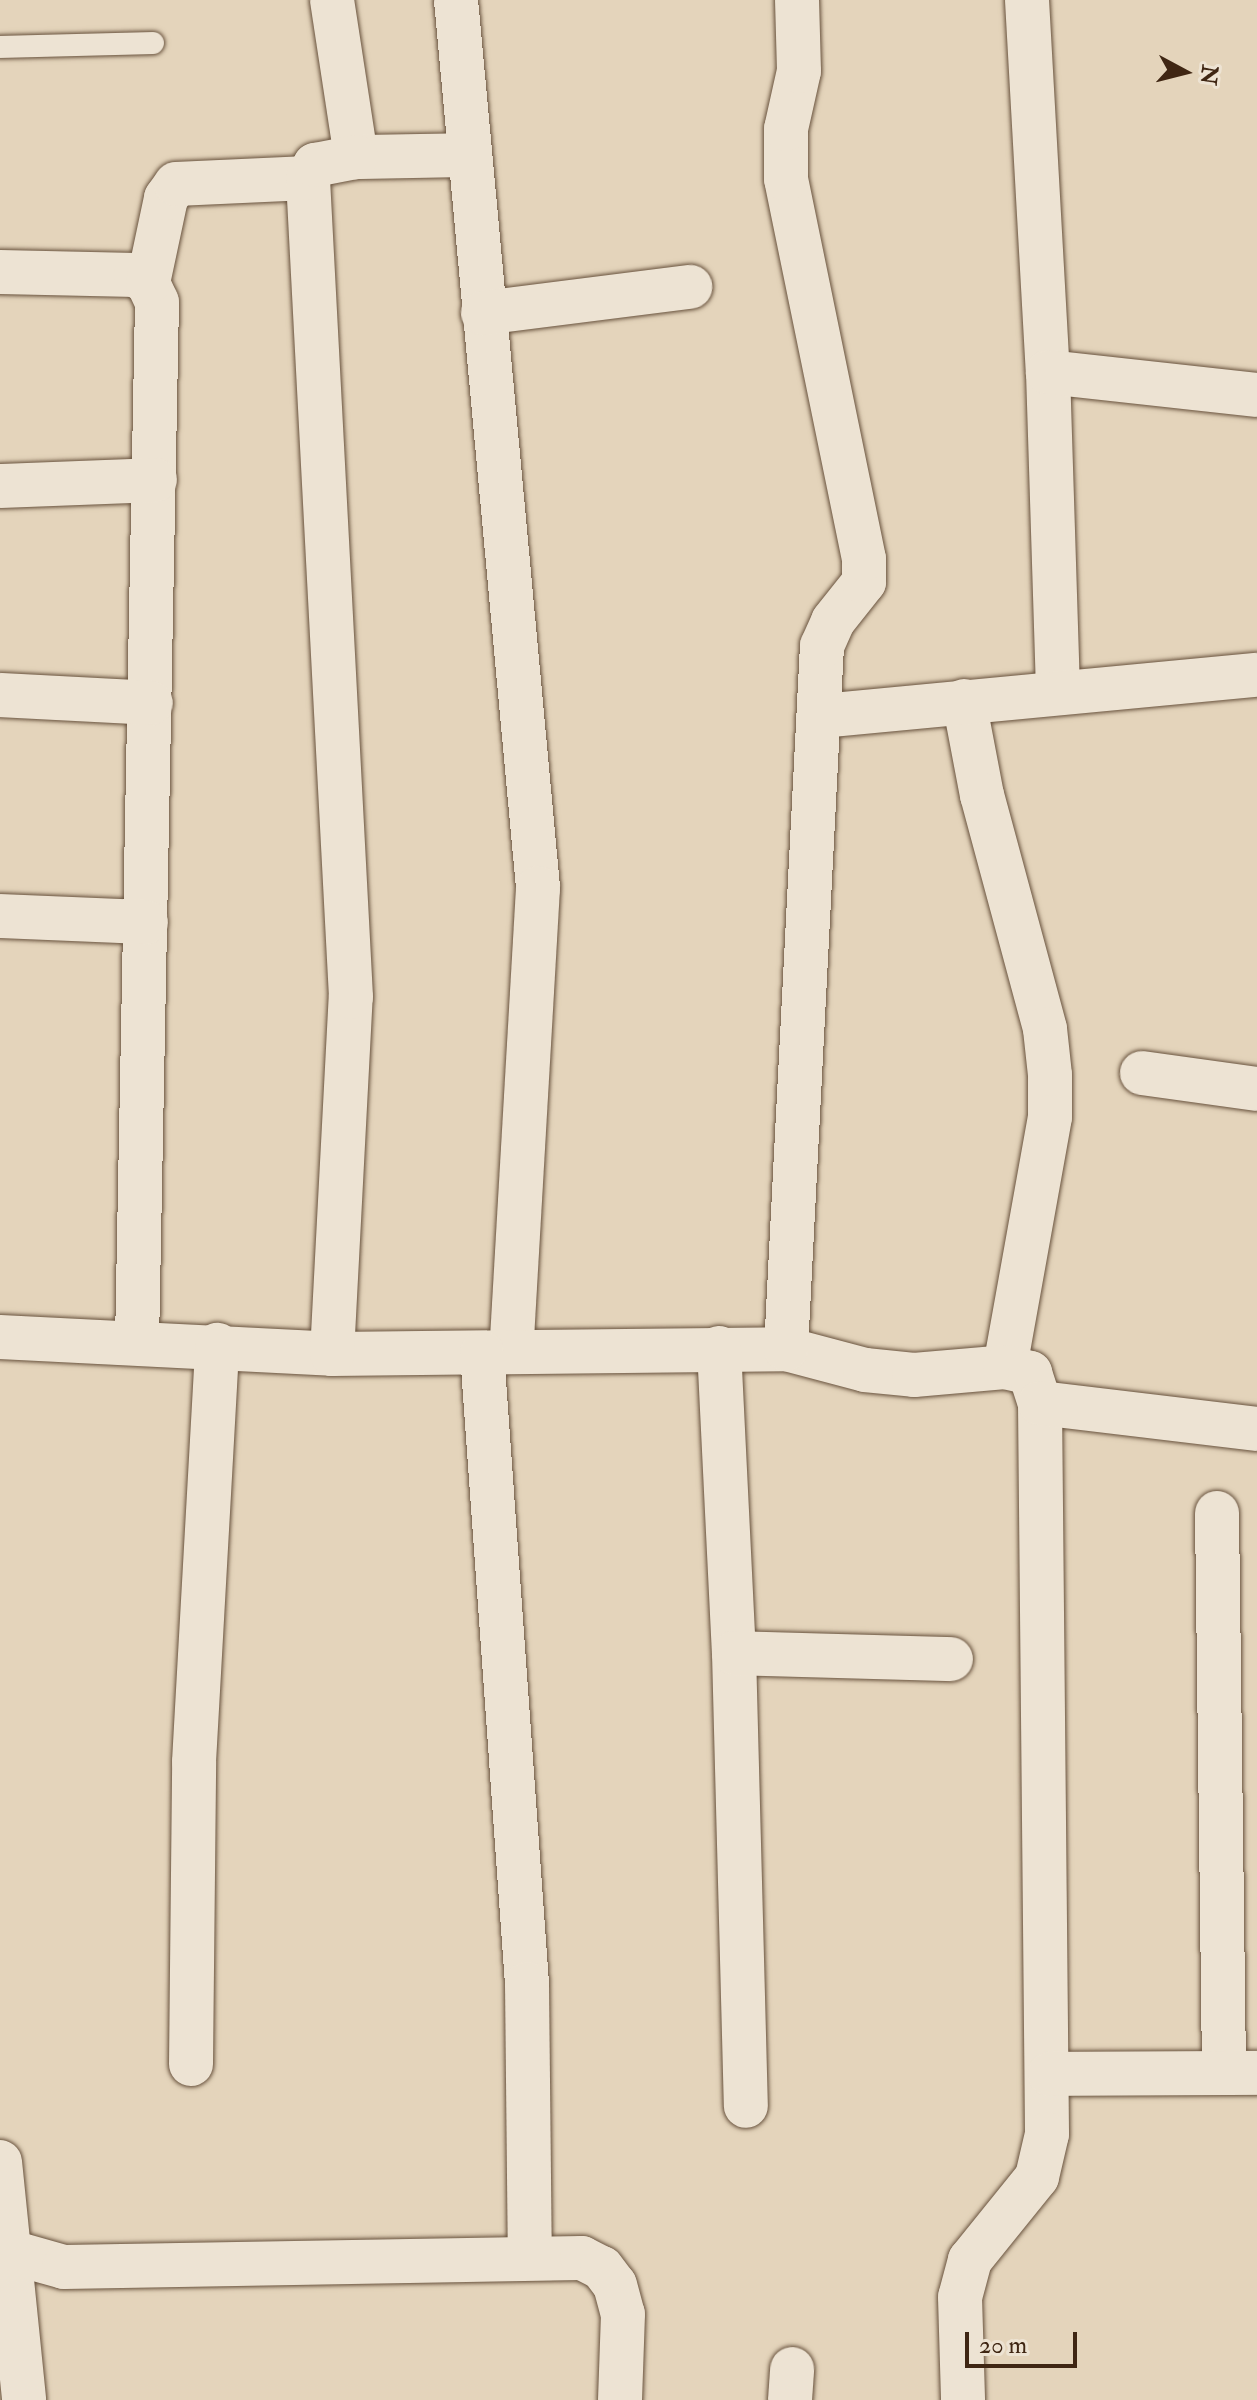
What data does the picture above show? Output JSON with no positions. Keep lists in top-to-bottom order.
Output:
{
  "scale_bar": "20 m",
  "north": "right"
}
